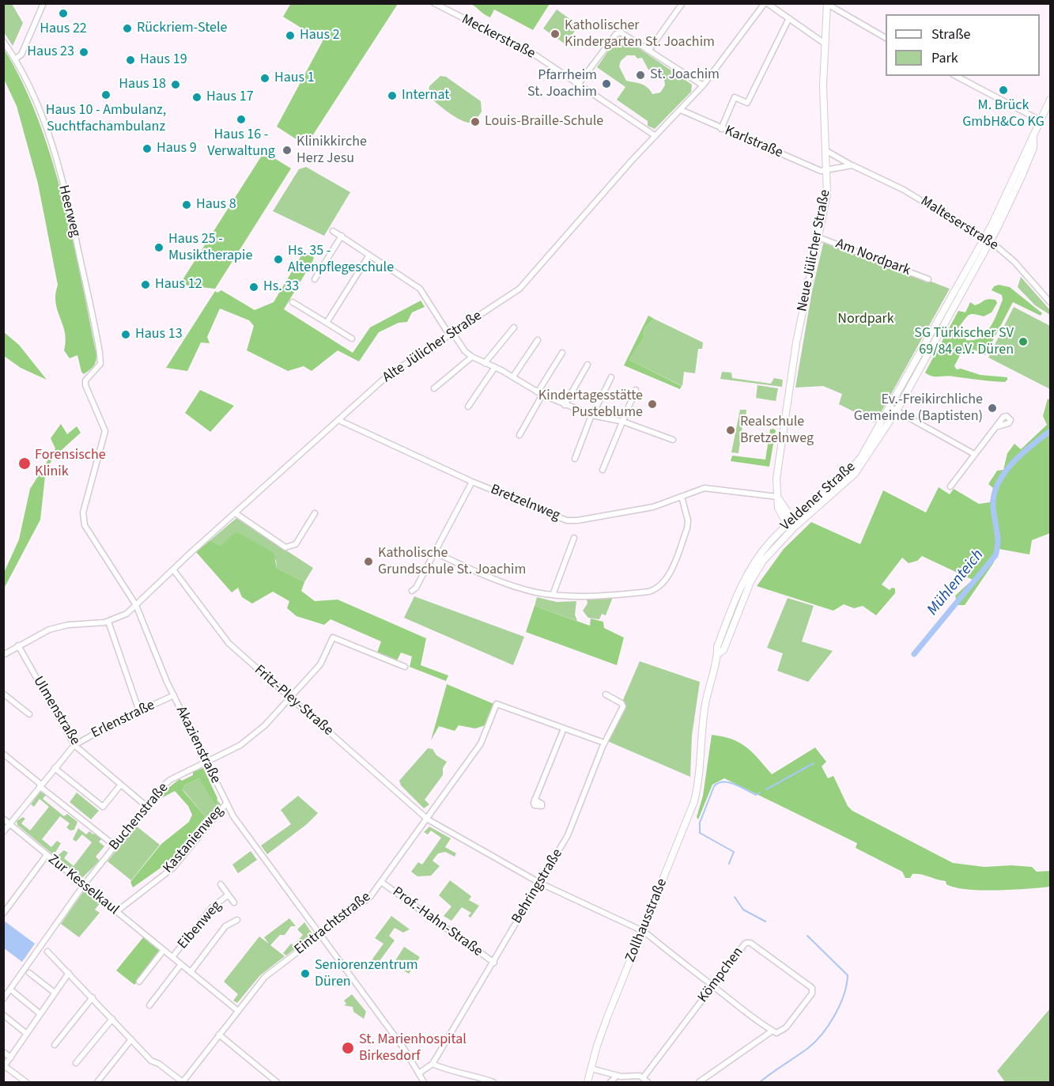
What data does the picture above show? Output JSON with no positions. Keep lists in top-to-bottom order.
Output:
{
  "streets": {
    "street": [
      "Meckerstraße",
      "Karlstraße",
      "Heerweg",
      "Malteserstraße",
      "Neue Jülicher Straße",
      "Am Nordpark",
      "Alte Jülicher Straße",
      "Veldener Straße",
      "Bretzelnweg",
      "Fritz-Pley-Straße",
      "Ulmenstraße",
      "Erlenstraße",
      "Akazienstraße",
      "Buchenstraße",
      "Kastanienweg",
      "Zur Kesselkaul",
      "Behringstraße",
      "Zollhausstraße",
      "Prof.-Hahn-Straße",
      "Eintrachtstraße",
      "Eibenweg",
      "Kömpchen"
    ]
  },
  "crossings": [
    ["Meckerstraße", "Alte Jülicher Straße"],
    ["Karlstraße", "Neue Jülicher Straße"],
    ["Karlstraße", "Alte Jülicher Straße"],
    ["Heerweg", "Akazienstraße"],
    ["Malteserstraße", "Neue Jülicher Straße"],
    ["Malteserstraße", "Veldener Straße"],
    ["Neue Jülicher Straße", "Am Nordpark"],
    ["Neue Jülicher Straße", "Veldener Straße"],
    ["Neue Jülicher Straße", "Bretzelnweg"],
    ["Alte Jülicher Straße", "Bretzelnweg"],
    ["Alte Jülicher Straße", "Fritz-Pley-Straße"],
    ["Alte Jülicher Straße", "Ulmenstraße"],
    ["Alte Jülicher Straße", "Akazienstraße"],
    ["Veldener Straße", "Zollhausstraße"],
    ["Fritz-Pley-Straße", "Buchenstraße"],
    ["Fritz-Pley-Straße", "Behringstraße"],
    ["Fritz-Pley-Straße", "Zollhausstraße"],
    ["Fritz-Pley-Straße", "Eintrachtstraße"],
    ["Fritz-Pley-Straße", "Kömpchen"],
    ["Ulmenstraße", "Erlenstraße"],
    ["Ulmenstraße", "Buchenstraße"],
    ["Erlenstraße", "Akazienstraße"],
    ["Akazienstraße", "Buchenstraße"],
    ["Akazienstraße", "Kastanienweg"],
    ["Akazienstraße", "Behringstraße"],
    ["Akazienstraße", "Eintrachtstraße"],
    ["Buchenstraße", "Zur Kesselkaul"],
    ["Kastanienweg", "Zur Kesselkaul"],
    ["Zur Kesselkaul", "Eintrachtstraße"],
    ["Zur Kesselkaul", "Eibenweg"],
    ["Behringstraße", "Prof.-Hahn-Straße"],
    ["Prof.-Hahn-Straße", "Eintrachtstraße"]
  ],
  "water": ["Mühlenteich"],
  "parks": ["Nordpark"],
  "places": [
    "Haus 22",
    "Rückriem-Stele",
    "Katholischer Kindergarten St. Joachim",
    "Haus 2",
    "Haus 23",
    "Haus 19",
    "St. Joachim",
    "Haus 1",
    "Pfarrheim St. Joachim",
    "Haus 18",
    "M. Brück GmbH&Co KG",
    "Haus 10 - Ambulanz, Suchtfachambulanz",
    "Internat",
    "Haus 17",
    "Haus 16 - Verwaltung",
    "Louis-Braille-Schule",
    "Haus 9",
    "Klinikkirche Herz Jesu",
    "Haus 8",
    "Haus 25 - Musiktherapie",
    "Hs. 35 - Altenpflegeschule",
    "Haus 12",
    "Hs. 33",
    "Haus 13",
    "SG Türkischer SV 69/84 e.V. Düren",
    "Kindertagesstätte Pusteblume",
    "Ev.-Freikirchliche Gemeinde (Baptisten)",
    "Realschule Bretzelnweg",
    "Forensische Klinik",
    "Katholische Grundschule St. Joachim",
    "Seniorenzentrum Düren",
    "St. Marienhospital Birkesdorf"
  ],
  "legend": ["Straße", "Park"]
}
